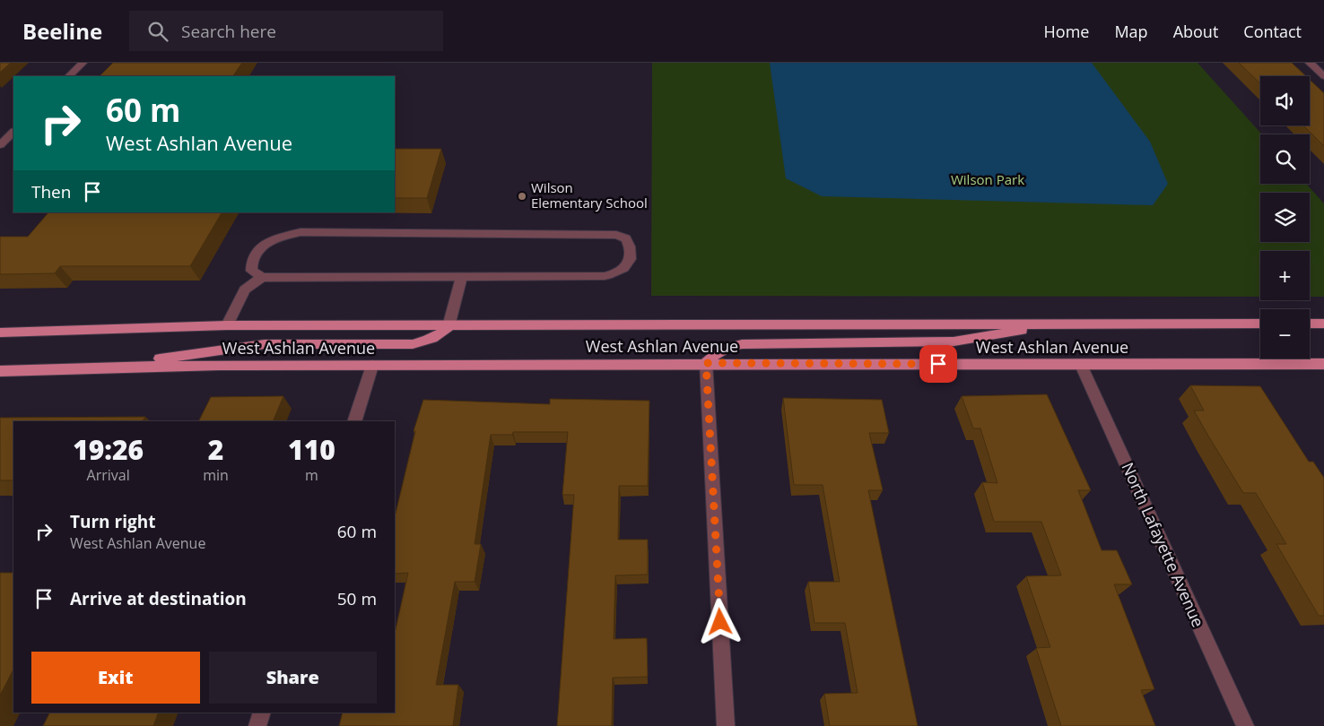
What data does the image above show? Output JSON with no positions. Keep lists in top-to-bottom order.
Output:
{
  "streets": {
    "main road": ["West Ashlan Avenue"],
    "street": ["North Lafayette Avenue"]
  },
  "crossings": [
    ["West Ashlan Avenue", "North Lafayette Avenue"]
  ],
  "parks": ["Wilson Park"],
  "places": ["Wilson Elementary School"],
  "page": {
    "header": "Beeline",
    "search": "Search here",
    "nav": [
      "Home",
      "Map",
      "About",
      "Contact"
    ],
    "map_buttons": ["+", "−"],
    "turn": ["60 m", "West Ashlan Avenue"],
    "then": "Then",
    "eta": [
      "19:26",
      "Arrival",
      "2",
      "min",
      "110",
      "m"
    ],
    "list": [
      {
        "name": "Turn right",
        "note": "West Ashlan Avenue",
        "value": "60 m"
      },
      {
        "name": "Arrive at destination",
        "value": "50 m"
      }
    ],
    "buttons": ["Exit", "Share"]
  }
}
